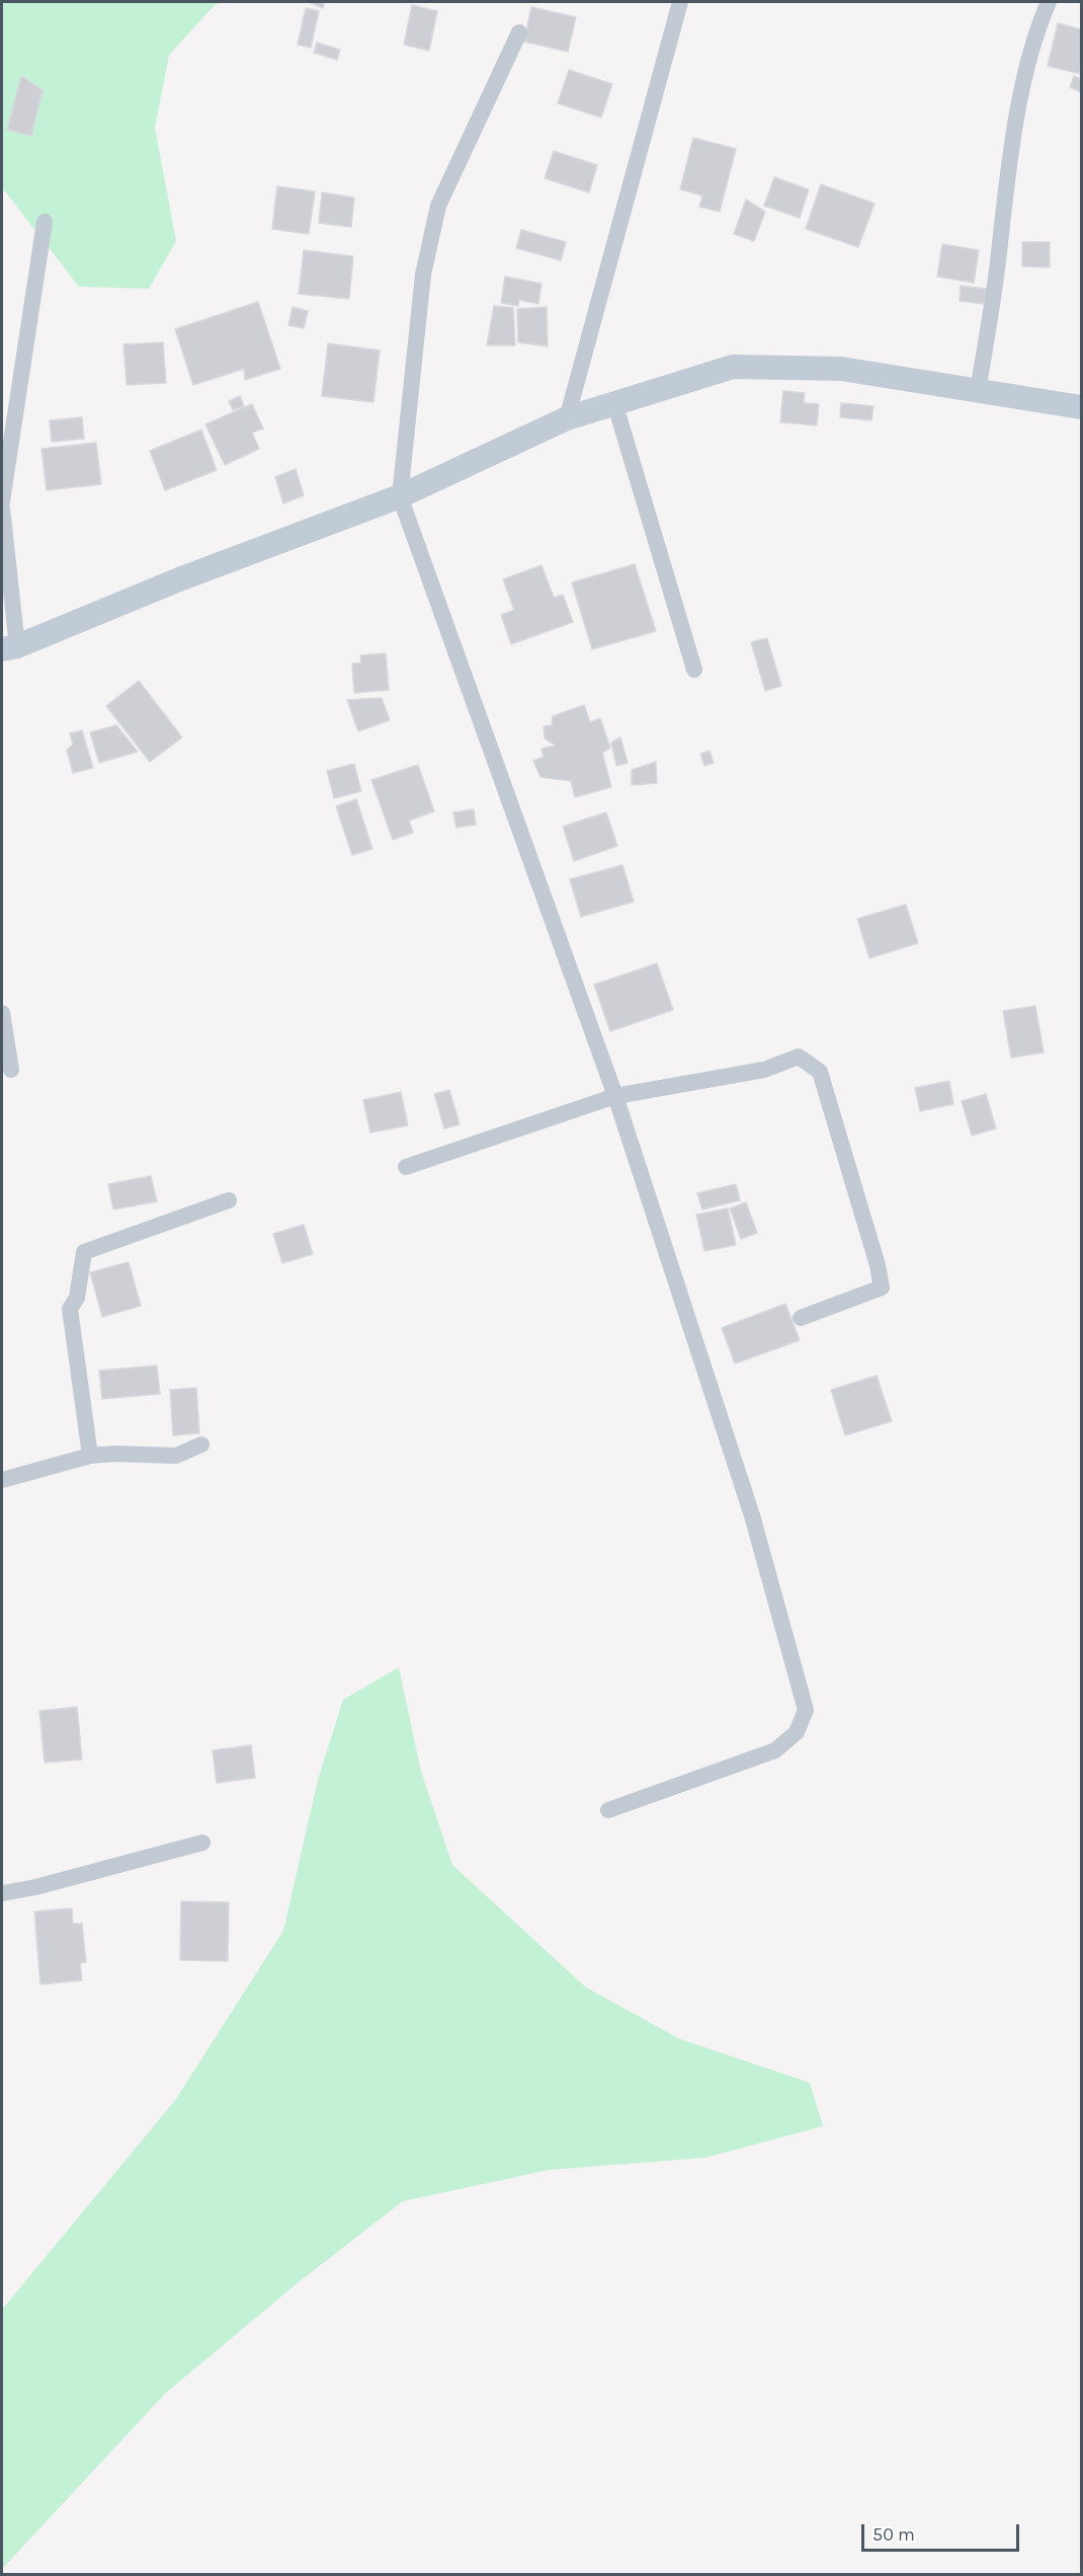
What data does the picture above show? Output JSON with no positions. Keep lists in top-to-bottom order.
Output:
{
  "scale_bar": "50 m"
}
